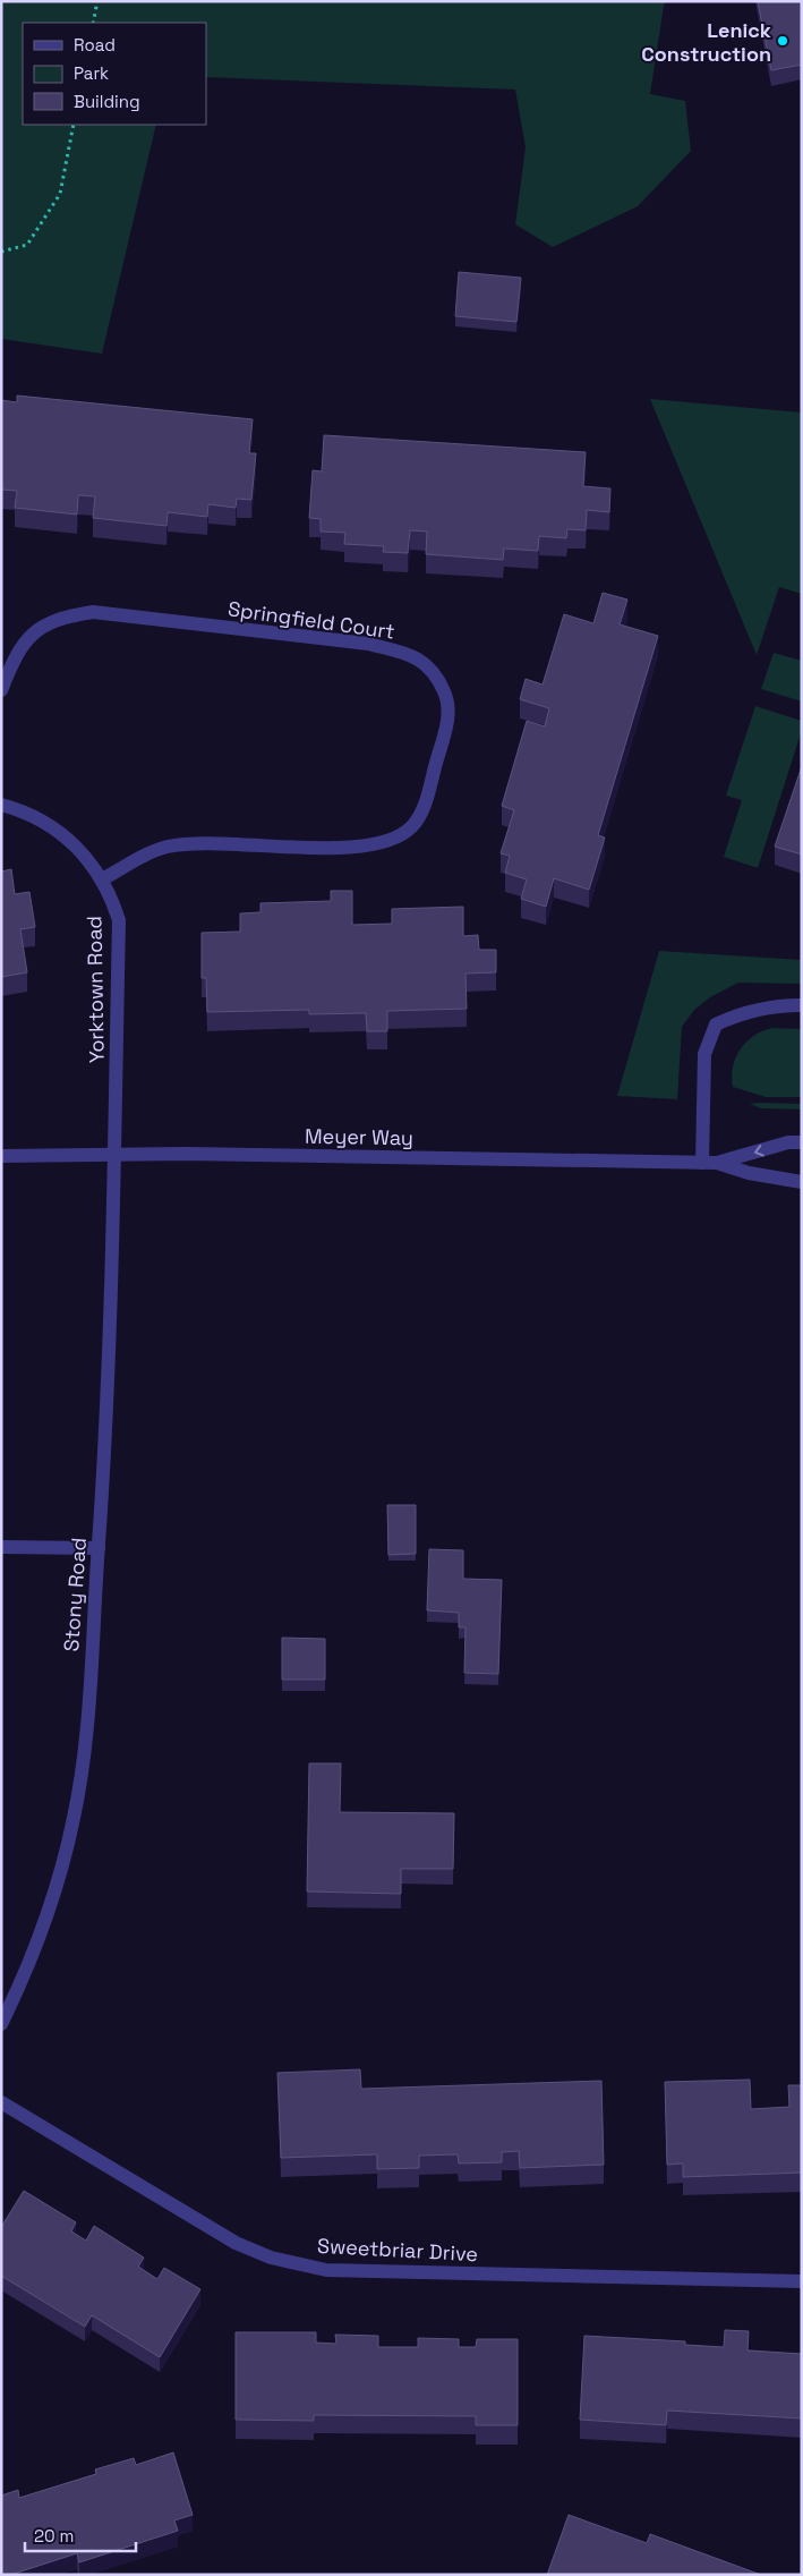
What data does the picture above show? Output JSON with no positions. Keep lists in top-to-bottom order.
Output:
{
  "streets": {
    "street": [
      "Springfield Court",
      "Yorktown Road",
      "Meyer Way",
      "Stony Road",
      "Sweetbriar Drive"
    ]
  },
  "crossings": [
    ["Springfield Court", "Yorktown Road"],
    ["Yorktown Road", "Meyer Way"],
    ["Yorktown Road", "Stony Road"],
    ["Meyer Way", "Stony Road"]
  ],
  "places": ["Lenick Construction"],
  "legend": ["Road", "Park", "Building"],
  "scale_bar": "20 m"
}
